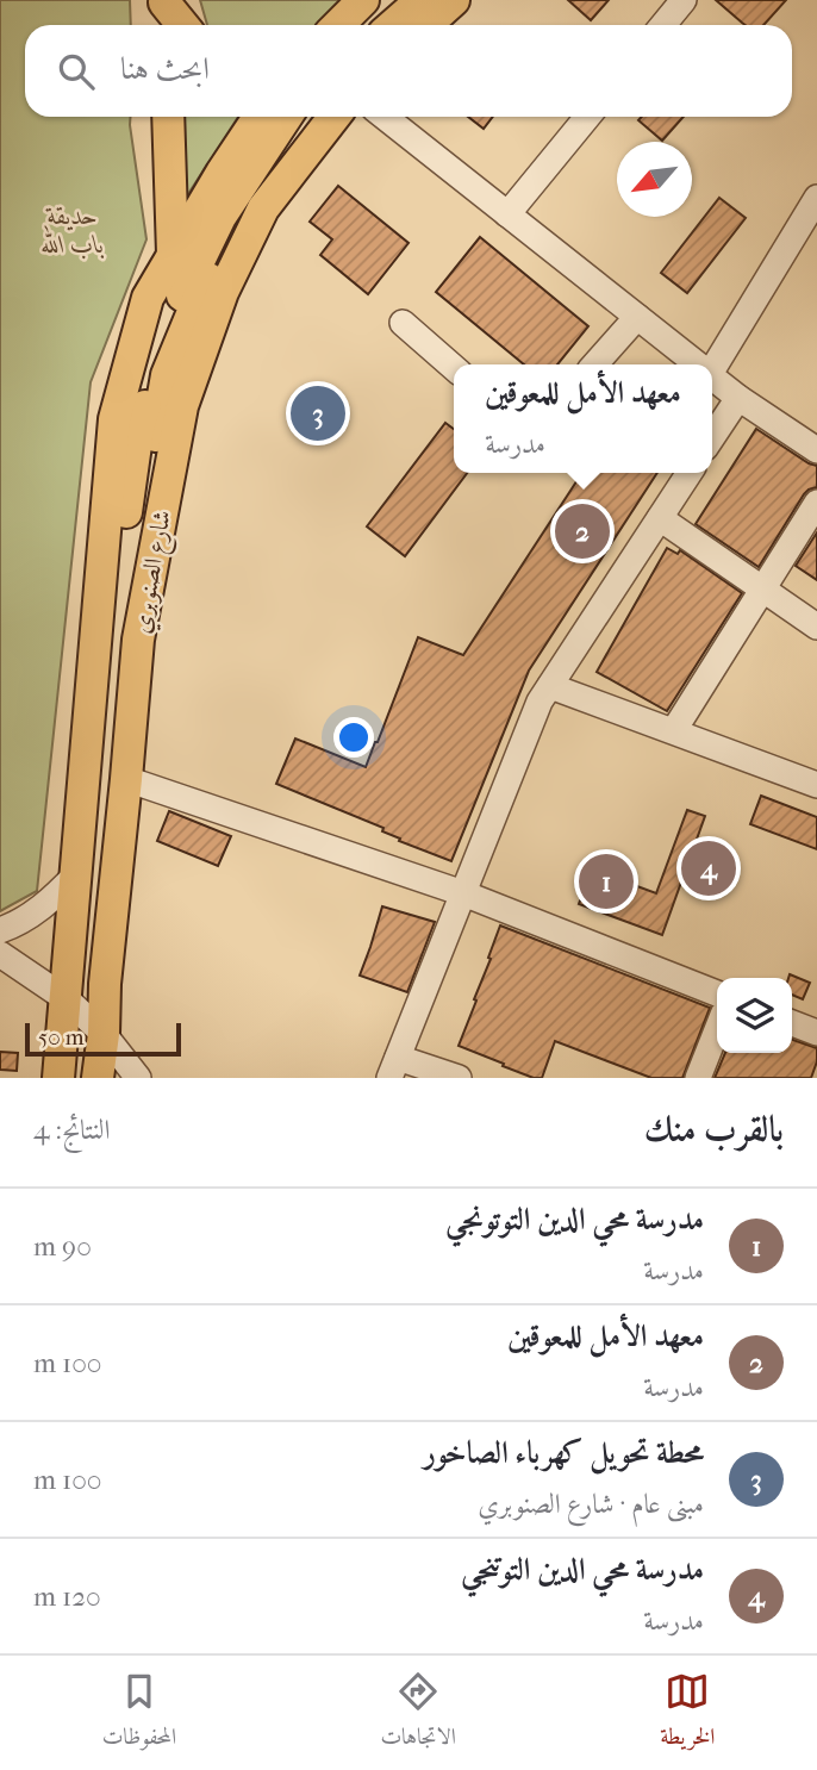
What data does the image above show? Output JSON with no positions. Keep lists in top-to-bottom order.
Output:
{
  "streets": {
    "main road": ["شارع الصنوبري"]
  },
  "parks": ["حديقة باب الله"],
  "scale_bar": "50 m",
  "north": "bottom left",
  "page": {
    "search": "ابحث هنا",
    "popup": ["معهد الأمل للمعوقين", "مدرسة"],
    "pins": [
      "3",
      "2",
      "4",
      "1"
    ],
    "scale": "50 m",
    "heading": ["بالقرب منك", "النتائج: 4"],
    "list": [
      {
        "mark": "1",
        "name": "مدرسة محي الدين التوتونجي",
        "note": "مدرسة",
        "value": "90 m"
      },
      {
        "mark": "2",
        "name": "معهد الأمل للمعوقين",
        "note": "مدرسة",
        "value": "100 m"
      },
      {
        "mark": "3",
        "name": "محطة تحويل كهرباء الصاخور",
        "note": "مبنى عام · شارع الصنوبري",
        "value": "100 m"
      },
      {
        "mark": "4",
        "name": "مدرسة محي الدين التوتنجي",
        "note": "مدرسة",
        "value": "120 m"
      }
    ],
    "nav": ["الخريطة", "الاتجاهات", "المحفوظات"]
  }
}
